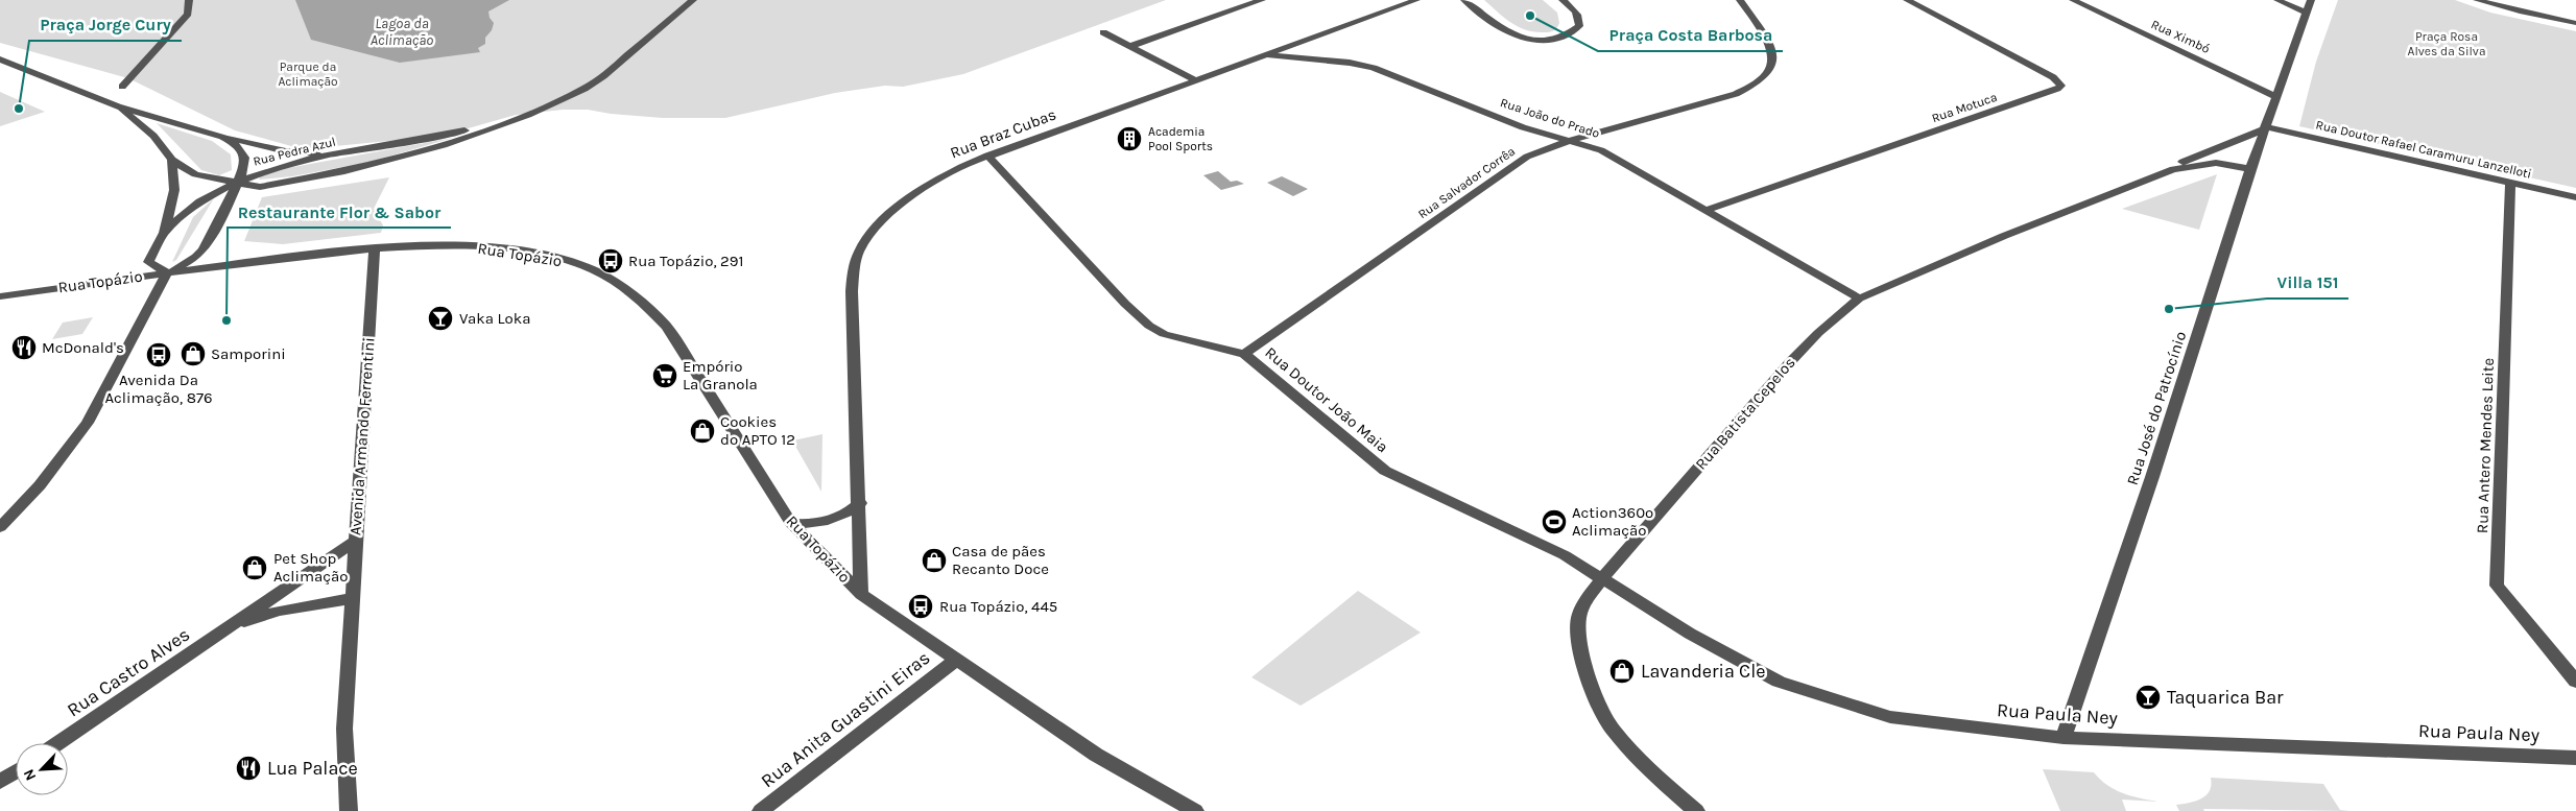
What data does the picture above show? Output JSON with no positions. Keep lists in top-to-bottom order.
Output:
{
  "streets": {
    "street": [
      "Rua Ximbó",
      "Rua Motuca",
      "Rua João do Prado",
      "Rua Braz Cubas",
      "Rua Doutor Rafael Caramuru Lanzelloti",
      "Rua Pedra Azul",
      "Rua Salvador Corrêa",
      "Rua Topázio",
      "Rua Doutor João Maia",
      "Rua José do Patrocínio",
      "Rua Batista Cepelos",
      "Avenida Armando Ferrentini",
      "Rua Antero Mendes Leite",
      "Rua Castro Alves",
      "Rua Paula Ney",
      "Rua Anita Guastini Eiras"
    ]
  },
  "crossings": [
    ["Rua Ximbó", "Rua José do Patrocínio"],
    ["Rua Motuca", "Rua João do Prado"],
    ["Rua João do Prado", "Rua Braz Cubas"],
    ["Rua João do Prado", "Rua Salvador Corrêa"],
    ["Rua João do Prado", "Rua Batista Cepelos"],
    ["Rua Braz Cubas", "Rua Topázio"],
    ["Rua Braz Cubas", "Rua Doutor João Maia"],
    ["Rua Doutor Rafael Caramuru Lanzelloti", "Rua José do Patrocínio"],
    ["Rua Doutor Rafael Caramuru Lanzelloti", "Rua Batista Cepelos"],
    ["Rua Doutor Rafael Caramuru Lanzelloti", "Rua Antero Mendes Leite"],
    ["Rua Salvador Corrêa", "Rua Doutor João Maia"],
    ["Rua Topázio", "Avenida Armando Ferrentini"],
    ["Rua Topázio", "Rua Anita Guastini Eiras"],
    ["Rua Doutor João Maia", "Rua Batista Cepelos"],
    ["Rua Doutor João Maia", "Rua Paula Ney"],
    ["Rua José do Patrocínio", "Rua Batista Cepelos"],
    ["Rua José do Patrocínio", "Rua Paula Ney"],
    ["Rua Batista Cepelos", "Rua Paula Ney"],
    ["Avenida Armando Ferrentini", "Rua Castro Alves"]
  ],
  "water": ["Lagoa da Aclimação"],
  "parks": ["Praça Rosa Alves da Silva", "Parque da Aclimação"],
  "places": {
    "other": [
      "Praça Costa Barbosa",
      "Praça Jorge Cury",
      "Villa 151",
      "Restaurante Flor & Sabor"
    ],
    "building": ["Academia Pool Sports"],
    "bus stop": ["Rua Topázio, 291", "Avenida Da Aclimação, 876", "Rua Topázio, 445"],
    "bar": ["Vaka Loka", "Taquarica Bar"],
    "restaurant": ["McDonald's", "Lua Palace"],
    "shop": [
      "Samporini",
      "Cookies do APTO 12",
      "Casa de pães Recanto Doce",
      "Pet Shop Aclimação",
      "Lavanderia Cle"
    ],
    "supermarket": ["Empório La Granola"],
    "sports": ["Action360º Aclimação"]
  },
  "north": "bottom left"
}
